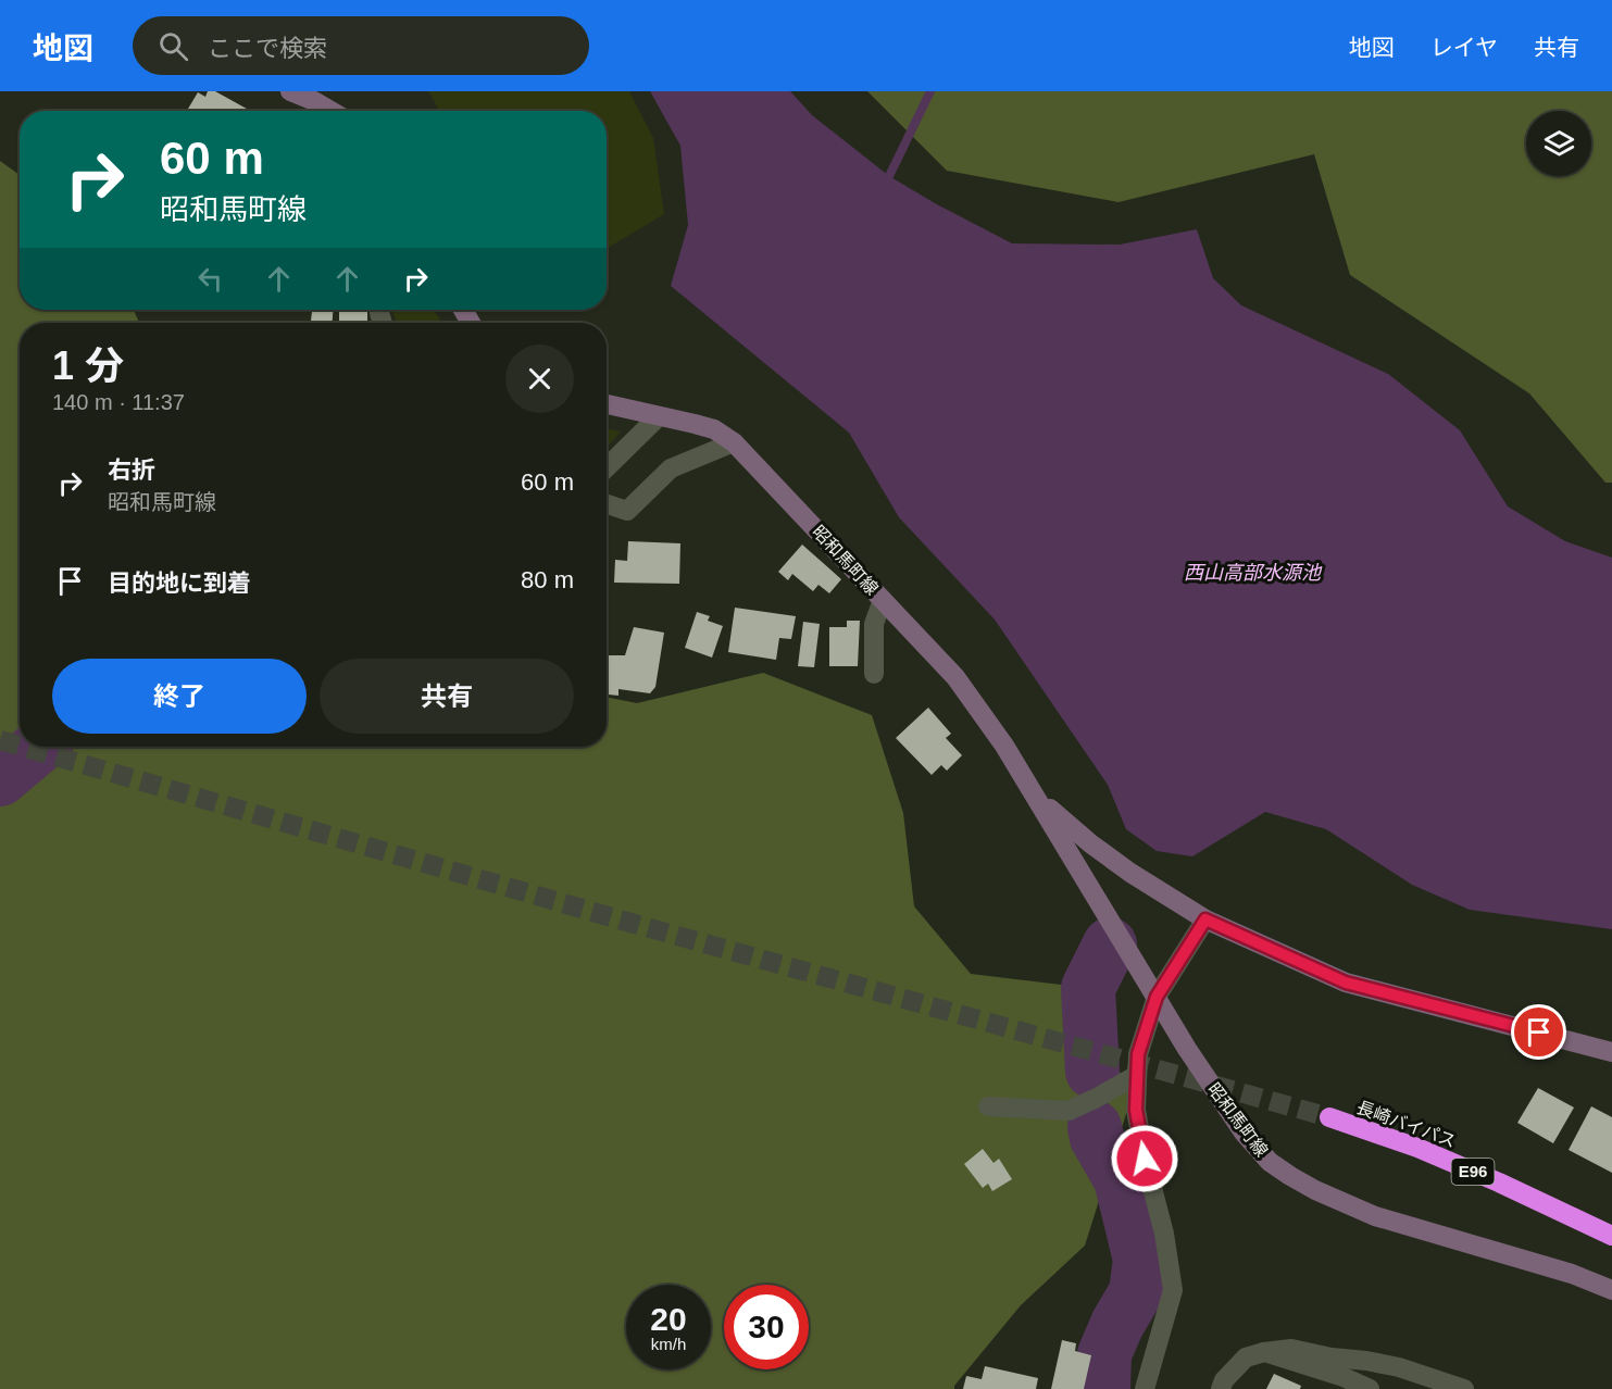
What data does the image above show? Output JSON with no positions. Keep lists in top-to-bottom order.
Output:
{
  "streets": {
    "highway": ["長崎バイパス", "E96"],
    "main road": ["昭和馬町線"]
  },
  "water": ["西山高部水源池"],
  "page": {
    "header": "地図",
    "search": "ここで検索",
    "nav": ["地図", "レイヤ", "共有"],
    "turn": ["60 m", "昭和馬町線"],
    "heading": ["1 分", "140 m · 11:37"],
    "list": [
      {
        "name": "右折",
        "note": "昭和馬町線",
        "value": "60 m"
      },
      {
        "name": "目的地に到着",
        "value": "80 m"
      }
    ],
    "buttons": ["終了", "共有"],
    "speed": "20 km/h",
    "limit": "30"
  }
}
